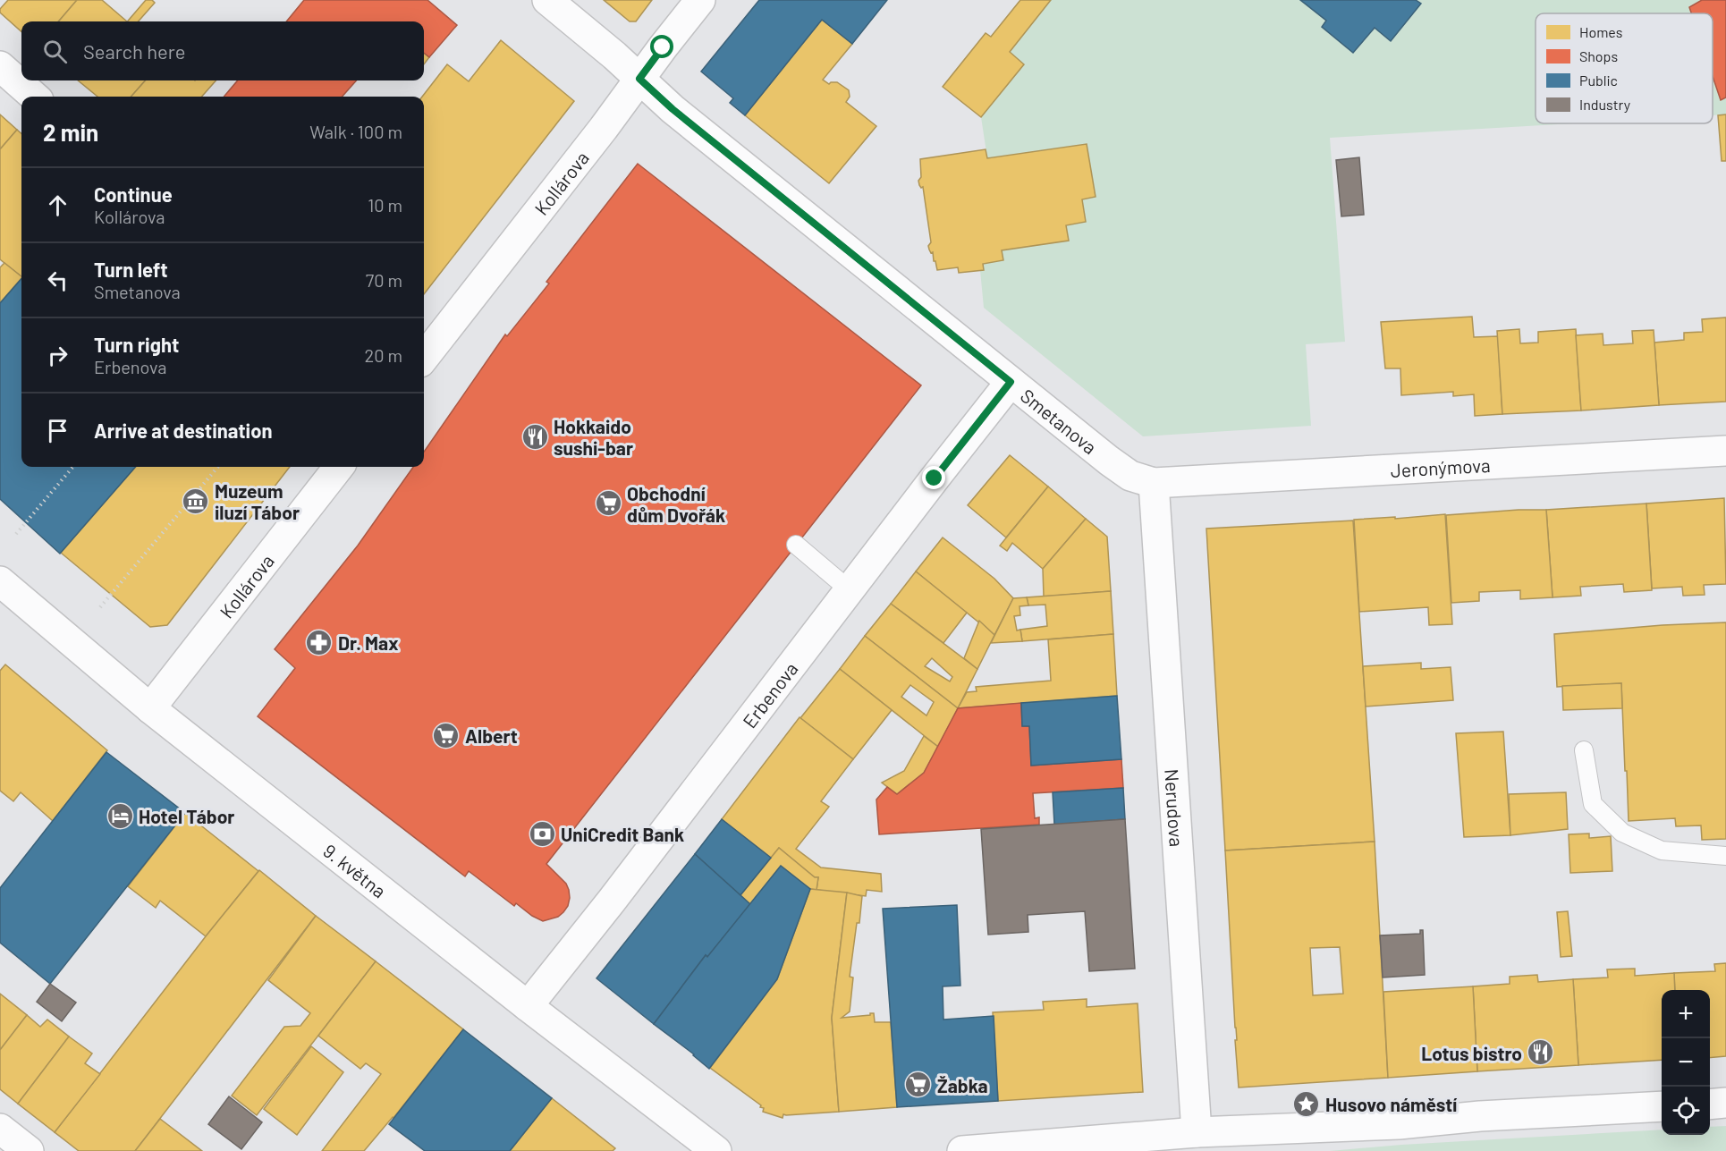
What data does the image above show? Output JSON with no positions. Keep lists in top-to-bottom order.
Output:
{
  "streets": {
    "street": [
      "Kollárova",
      "Smetanova",
      "Jeronýmova",
      "Erbenova",
      "Nerudova",
      "9. května"
    ]
  },
  "crossings": [
    ["Kollárova", "Smetanova"],
    ["Kollárova", "9. května"],
    ["Smetanova", "Jeronýmova"],
    ["Smetanova", "Erbenova"],
    ["Smetanova", "Nerudova"],
    ["Jeronýmova", "Nerudova"],
    ["Erbenova", "9. května"]
  ],
  "places": {
    "restaurant": ["Hokkaido sushi-bar", "Lotus bistro"],
    "museum": ["Muzeum iluzí Tábor"],
    "supermarket": ["Obchodní dům Dvořák", "Albert", "Žabka"],
    "pharmacy": ["Dr. Max"],
    "hotel": ["Hotel Tábor"],
    "bank": ["UniCredit Bank"],
    "place": ["Husovo náměstí"]
  },
  "legend": [
    "Homes",
    "Shops",
    "Public",
    "Industry"
  ],
  "page": {
    "search": "Search here",
    "heading": ["2 min", "Walk · 100 m"],
    "list": [
      ["Continue", "Kollárova", "10 m"],
      ["Turn left", "Smetanova", "70 m"],
      ["Turn right", "Erbenova", "20 m"],
      "Arrive at destination"
    ],
    "map_buttons": ["+", "−"]
  }
}
